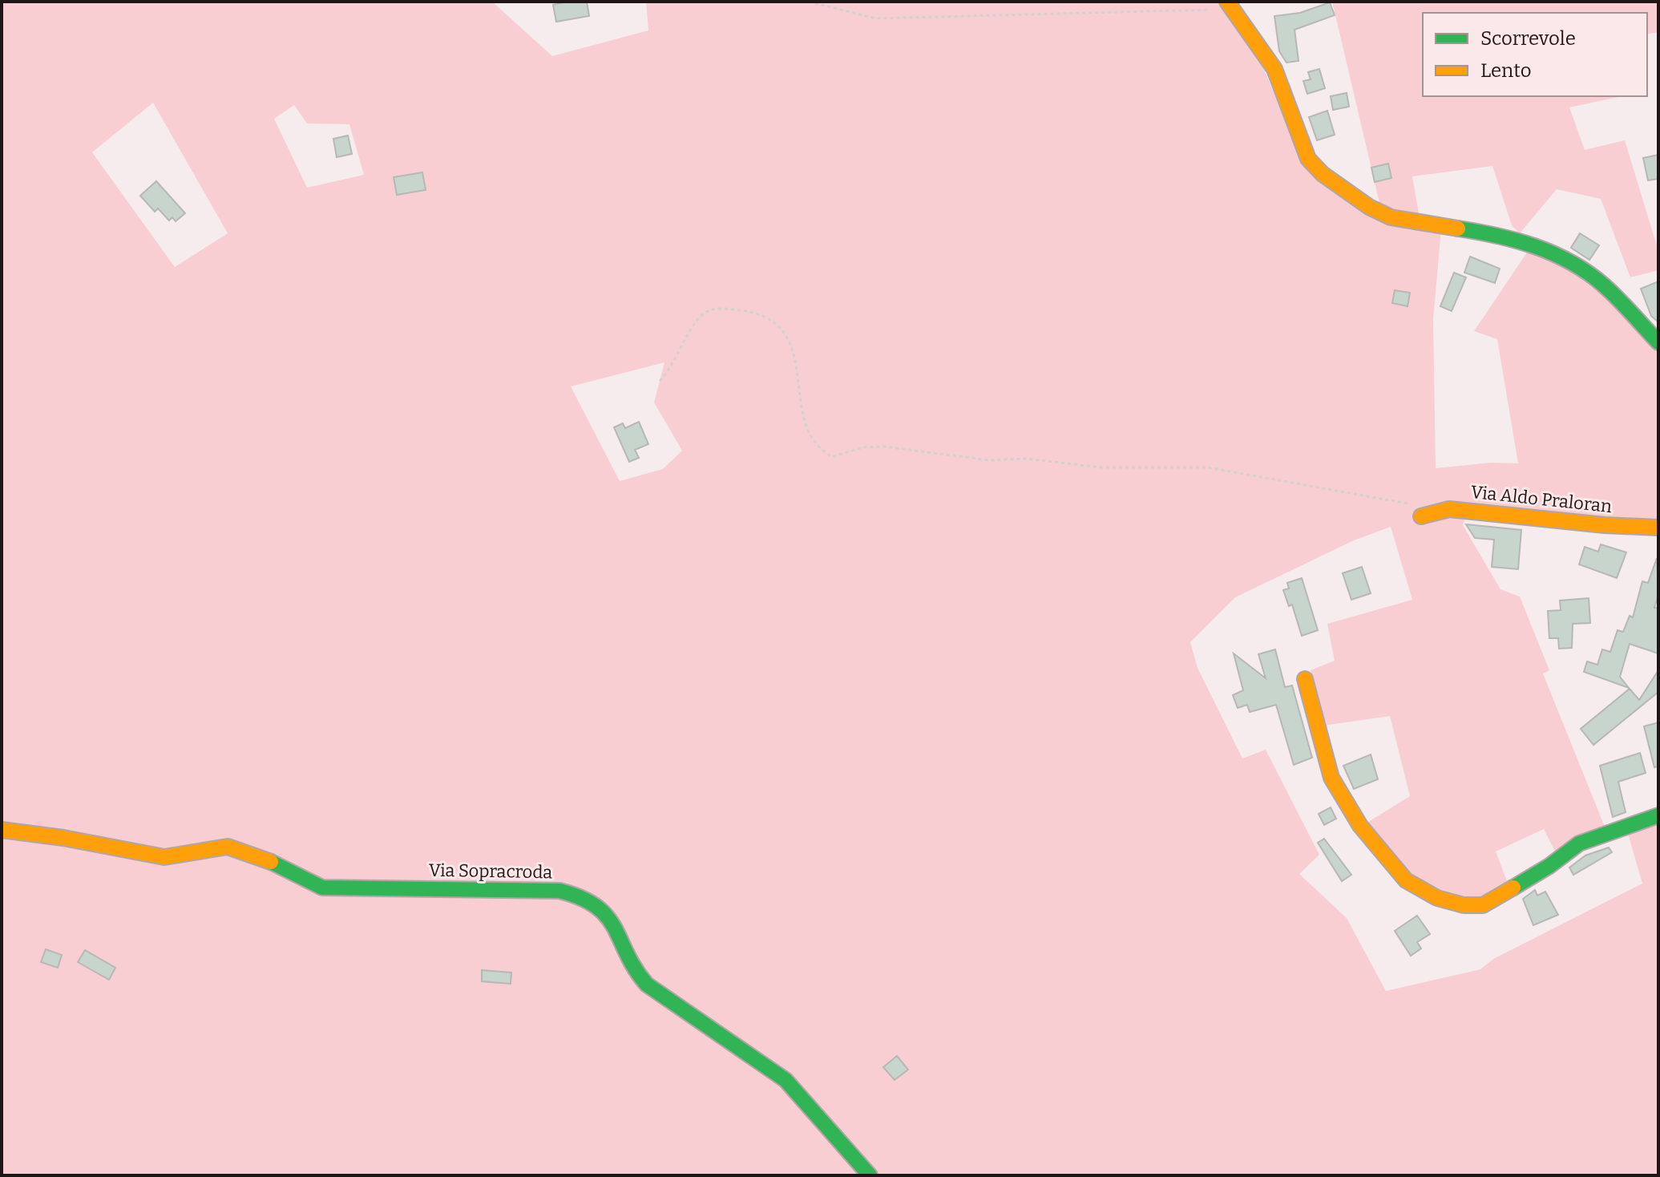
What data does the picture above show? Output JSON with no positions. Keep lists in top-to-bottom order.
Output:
{
  "streets": {
    "street": ["Via Aldo Praloran", "Via Sopracroda"]
  },
  "legend": ["Scorrevole", "Lento"]
}
